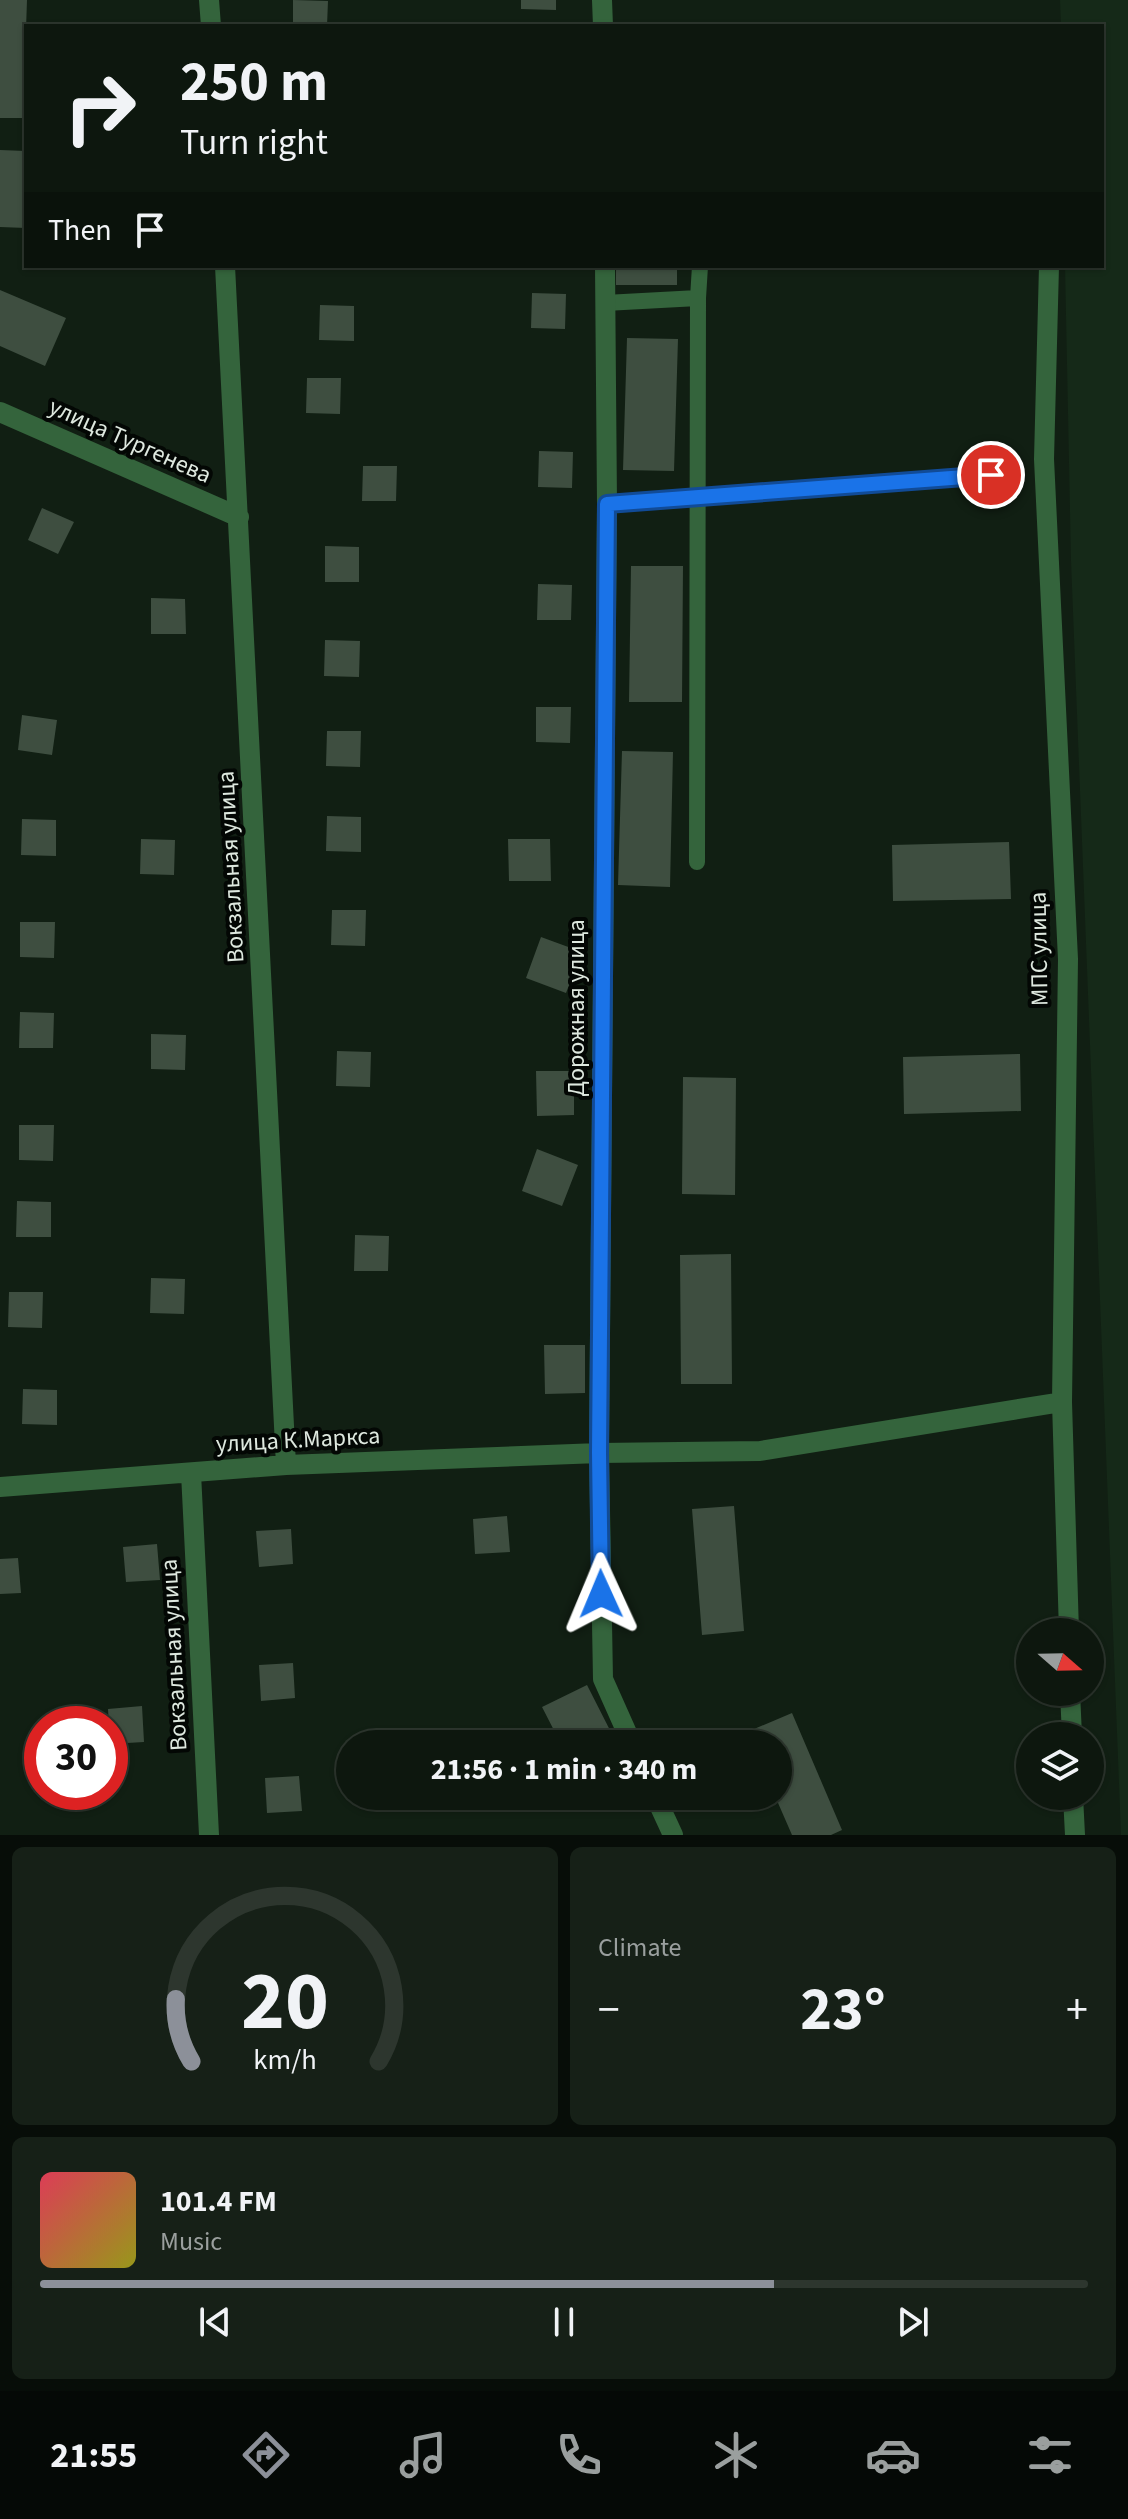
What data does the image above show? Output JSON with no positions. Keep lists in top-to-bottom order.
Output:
{
  "streets": {
    "street": [
      "улица Тургенева",
      "Вокзальная улица",
      "МПС улица",
      "Дорожная улица",
      "улица К.Маркса"
    ]
  },
  "crossings": [
    ["улица Тургенева", "Вокзальная улица"],
    ["Вокзальная улица", "улица К.Маркса"],
    ["МПС улица", "улица К.Маркса"],
    ["Дорожная улица", "улица К.Маркса"]
  ],
  "north": "right",
  "page": {
    "turn": ["250 m", "Turn right"],
    "then": "Then",
    "limit": "30",
    "trip": "21:56 · 1 min · 340 m",
    "tile": "Climate",
    "heat": ["−", "23°", "+"],
    "song": ["101.4 FM", "Music"],
    "tabs": "21:55",
    "gauge": ["20", "km/h"]
  }
}
